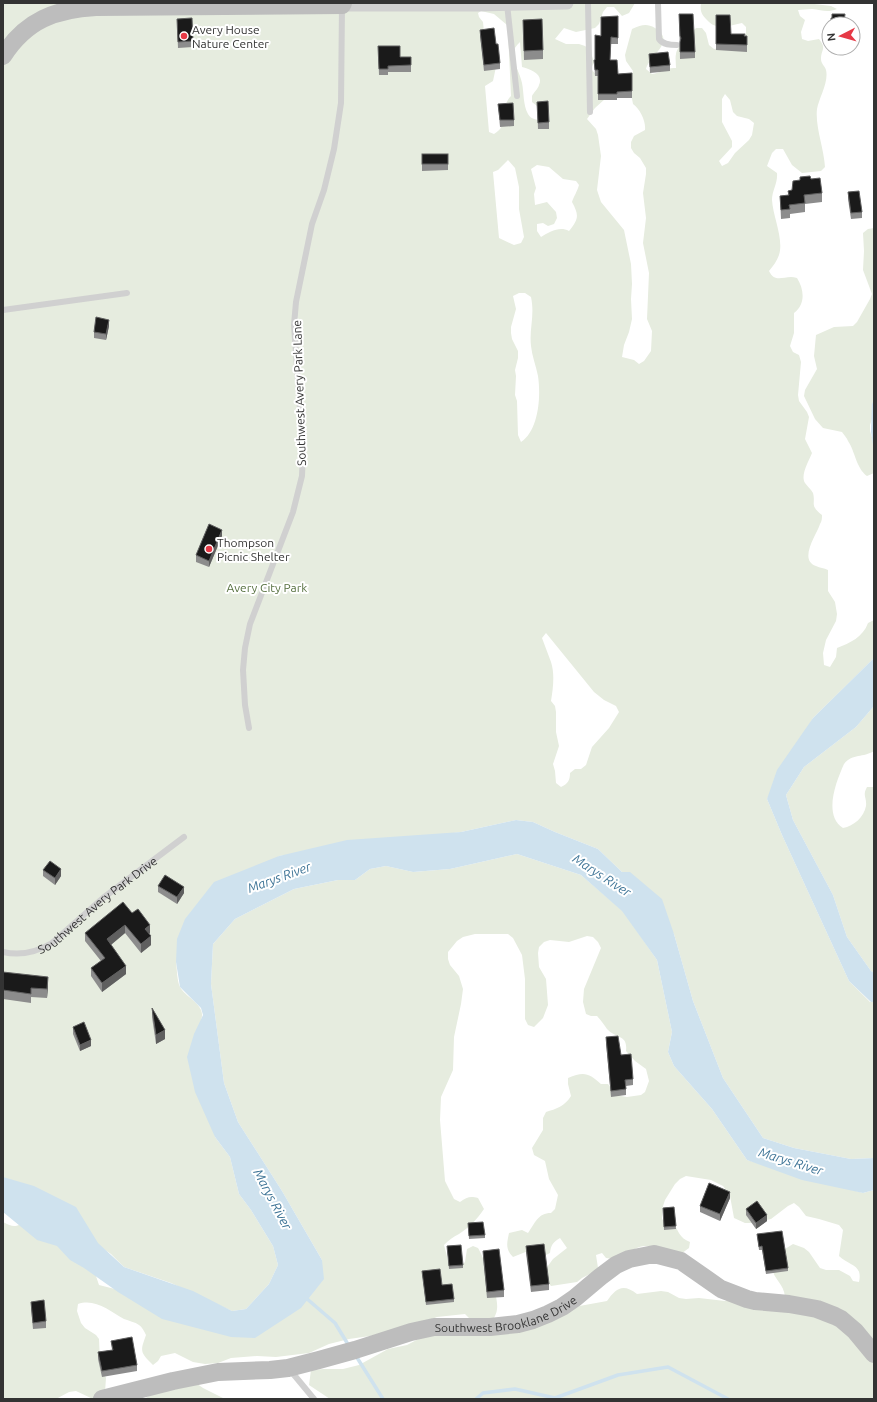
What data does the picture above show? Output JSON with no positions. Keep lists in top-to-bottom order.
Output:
{
  "streets": {
    "street": ["Southwest Brooklane Drive"],
    "lane": ["Southwest Avery Park Lane", "Southwest Avery Park Drive"]
  },
  "water": ["Marys River"],
  "parks": ["Avery City Park"],
  "places": ["Avery House Nature Center", "Thompson Picnic Shelter"],
  "north": "left"
}
